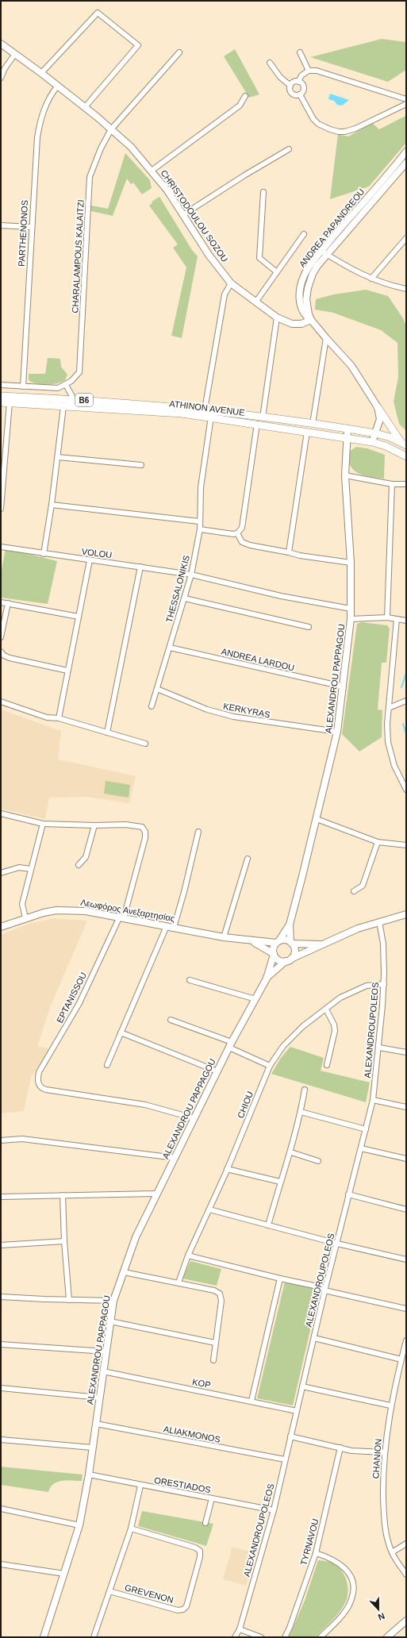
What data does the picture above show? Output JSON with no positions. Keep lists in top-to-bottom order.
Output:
{
  "streets": {
    "main road": ["B6", "ATHINON AVENUE"],
    "street": [
      "CHRISTODOULOU SOZOU",
      "ANDREA PAPANDREOU",
      "PARTHENONOS",
      "CHARALAMPOUS KALAITZI",
      "VOLOU",
      "THESSALONIKIS",
      "ANDREA LARDOU",
      "ALEXANDROU PAPPAGOU",
      "KERKYRAS",
      "Λεωφόρος Ανεξαρτησίας",
      "EPTANISSOU",
      "ALEXANDROUPOLEOS",
      "CHIOU",
      "KOP",
      "ALIAKMONOS",
      "CHANION",
      "ORESTIADOS",
      "TYRNAVOU",
      "GREVENON"
    ]
  },
  "crossings": [
    ["CHRISTODOULOU SOZOU", "ANDREA PAPANDREOU"],
    ["CHRISTODOULOU SOZOU", "PARTHENONOS"],
    ["CHRISTODOULOU SOZOU", "CHARALAMPOUS KALAITZI"],
    ["ATHINON AVENUE", "THESSALONIKIS"],
    ["ATHINON AVENUE", "ALEXANDROU PAPPAGOU"],
    ["VOLOU", "THESSALONIKIS"],
    ["VOLOU", "ALEXANDROU PAPPAGOU"],
    ["THESSALONIKIS", "ANDREA LARDOU"],
    ["THESSALONIKIS", "KERKYRAS"],
    ["ANDREA LARDOU", "ALEXANDROU PAPPAGOU"],
    ["ALEXANDROU PAPPAGOU", "KERKYRAS"],
    ["ALEXANDROU PAPPAGOU", "Λεωφόρος Ανεξαρτησίας"],
    ["ALEXANDROU PAPPAGOU", "EPTANISSOU"],
    ["ALEXANDROU PAPPAGOU", "ALEXANDROUPOLEOS"],
    ["ALEXANDROU PAPPAGOU", "KOP"],
    ["ALEXANDROU PAPPAGOU", "ALIAKMONOS"],
    ["ALEXANDROU PAPPAGOU", "ORESTIADOS"],
    ["Λεωφόρος Ανεξαρτησίας", "EPTANISSOU"],
    ["ALEXANDROUPOLEOS", "CHIOU"],
    ["ALEXANDROUPOLEOS", "KOP"],
    ["ALEXANDROUPOLEOS", "ALIAKMONOS"],
    ["ALEXANDROUPOLEOS", "ORESTIADOS"]
  ],
  "north": "bottom"
}
